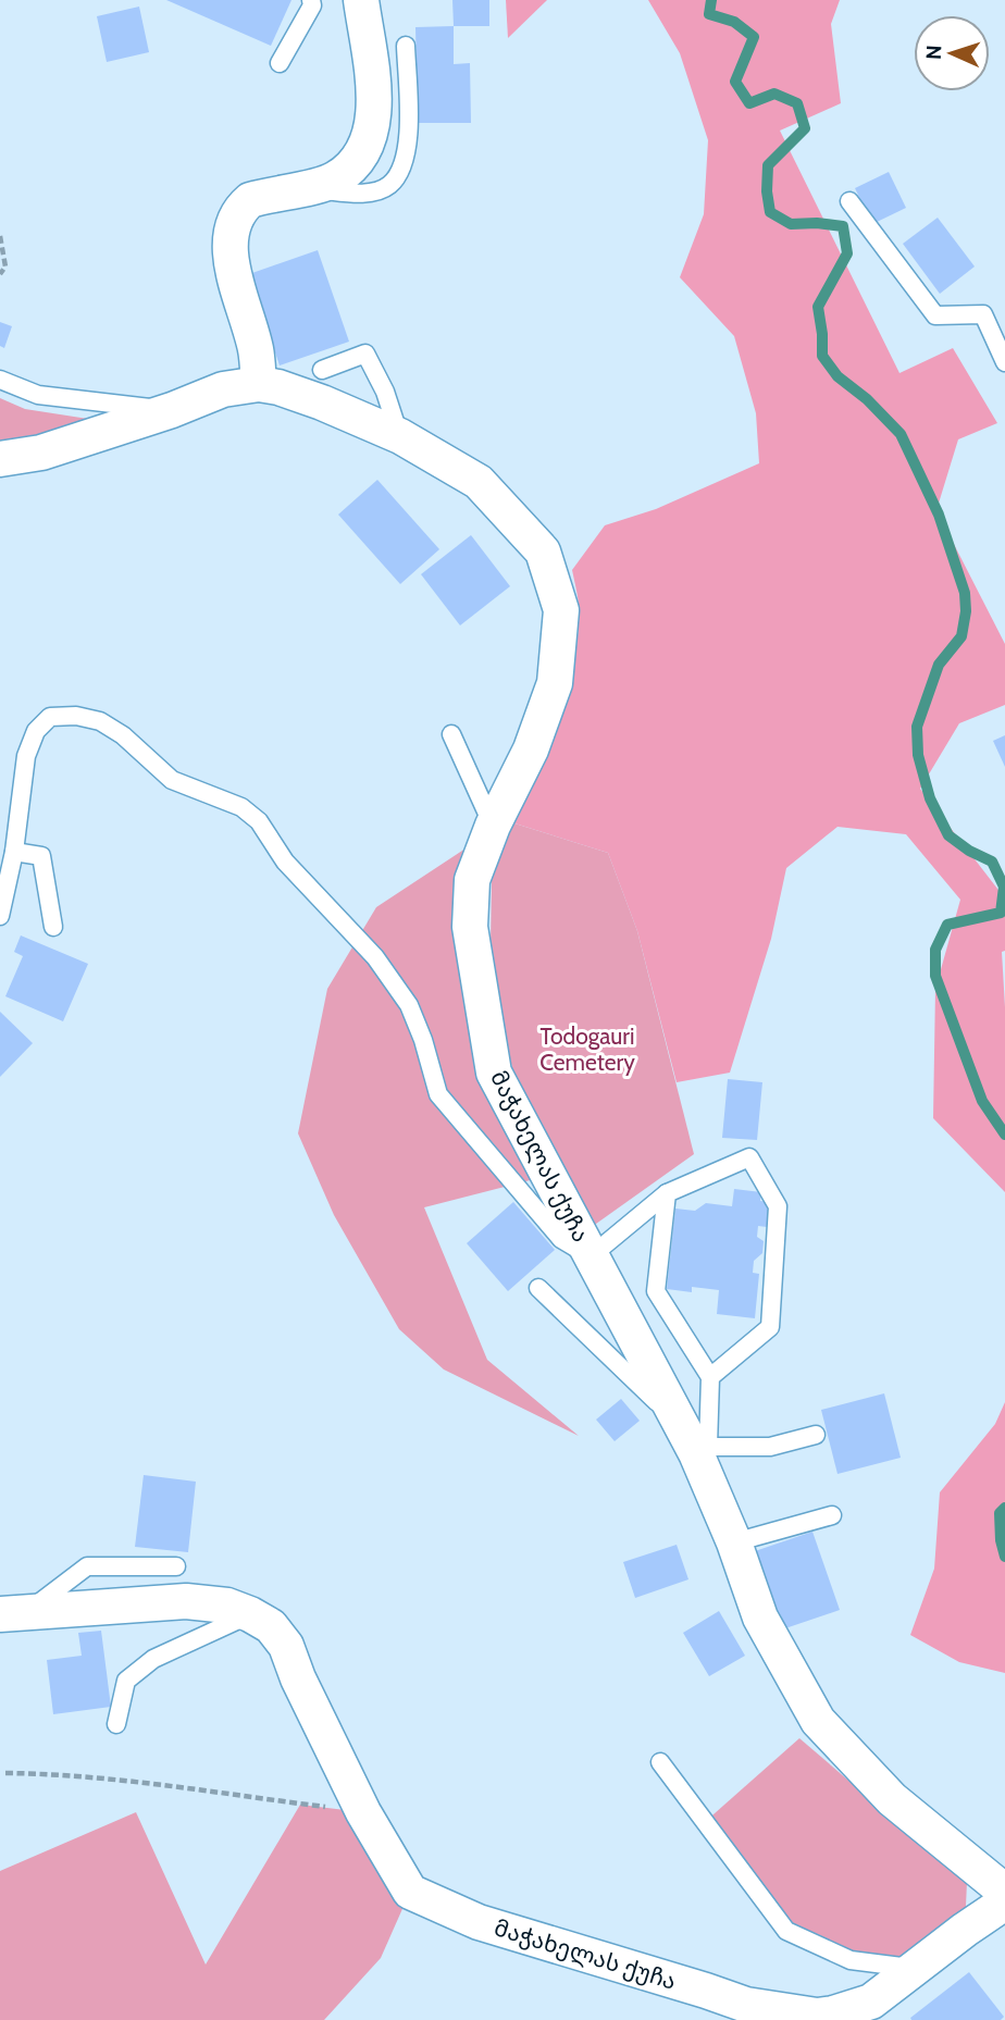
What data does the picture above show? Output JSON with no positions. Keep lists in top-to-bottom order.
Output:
{
  "streets": {
    "street": ["მაჭახელას ქუჩა"]
  },
  "parks": ["Todogauri Cemetery"],
  "north": "left"
}
